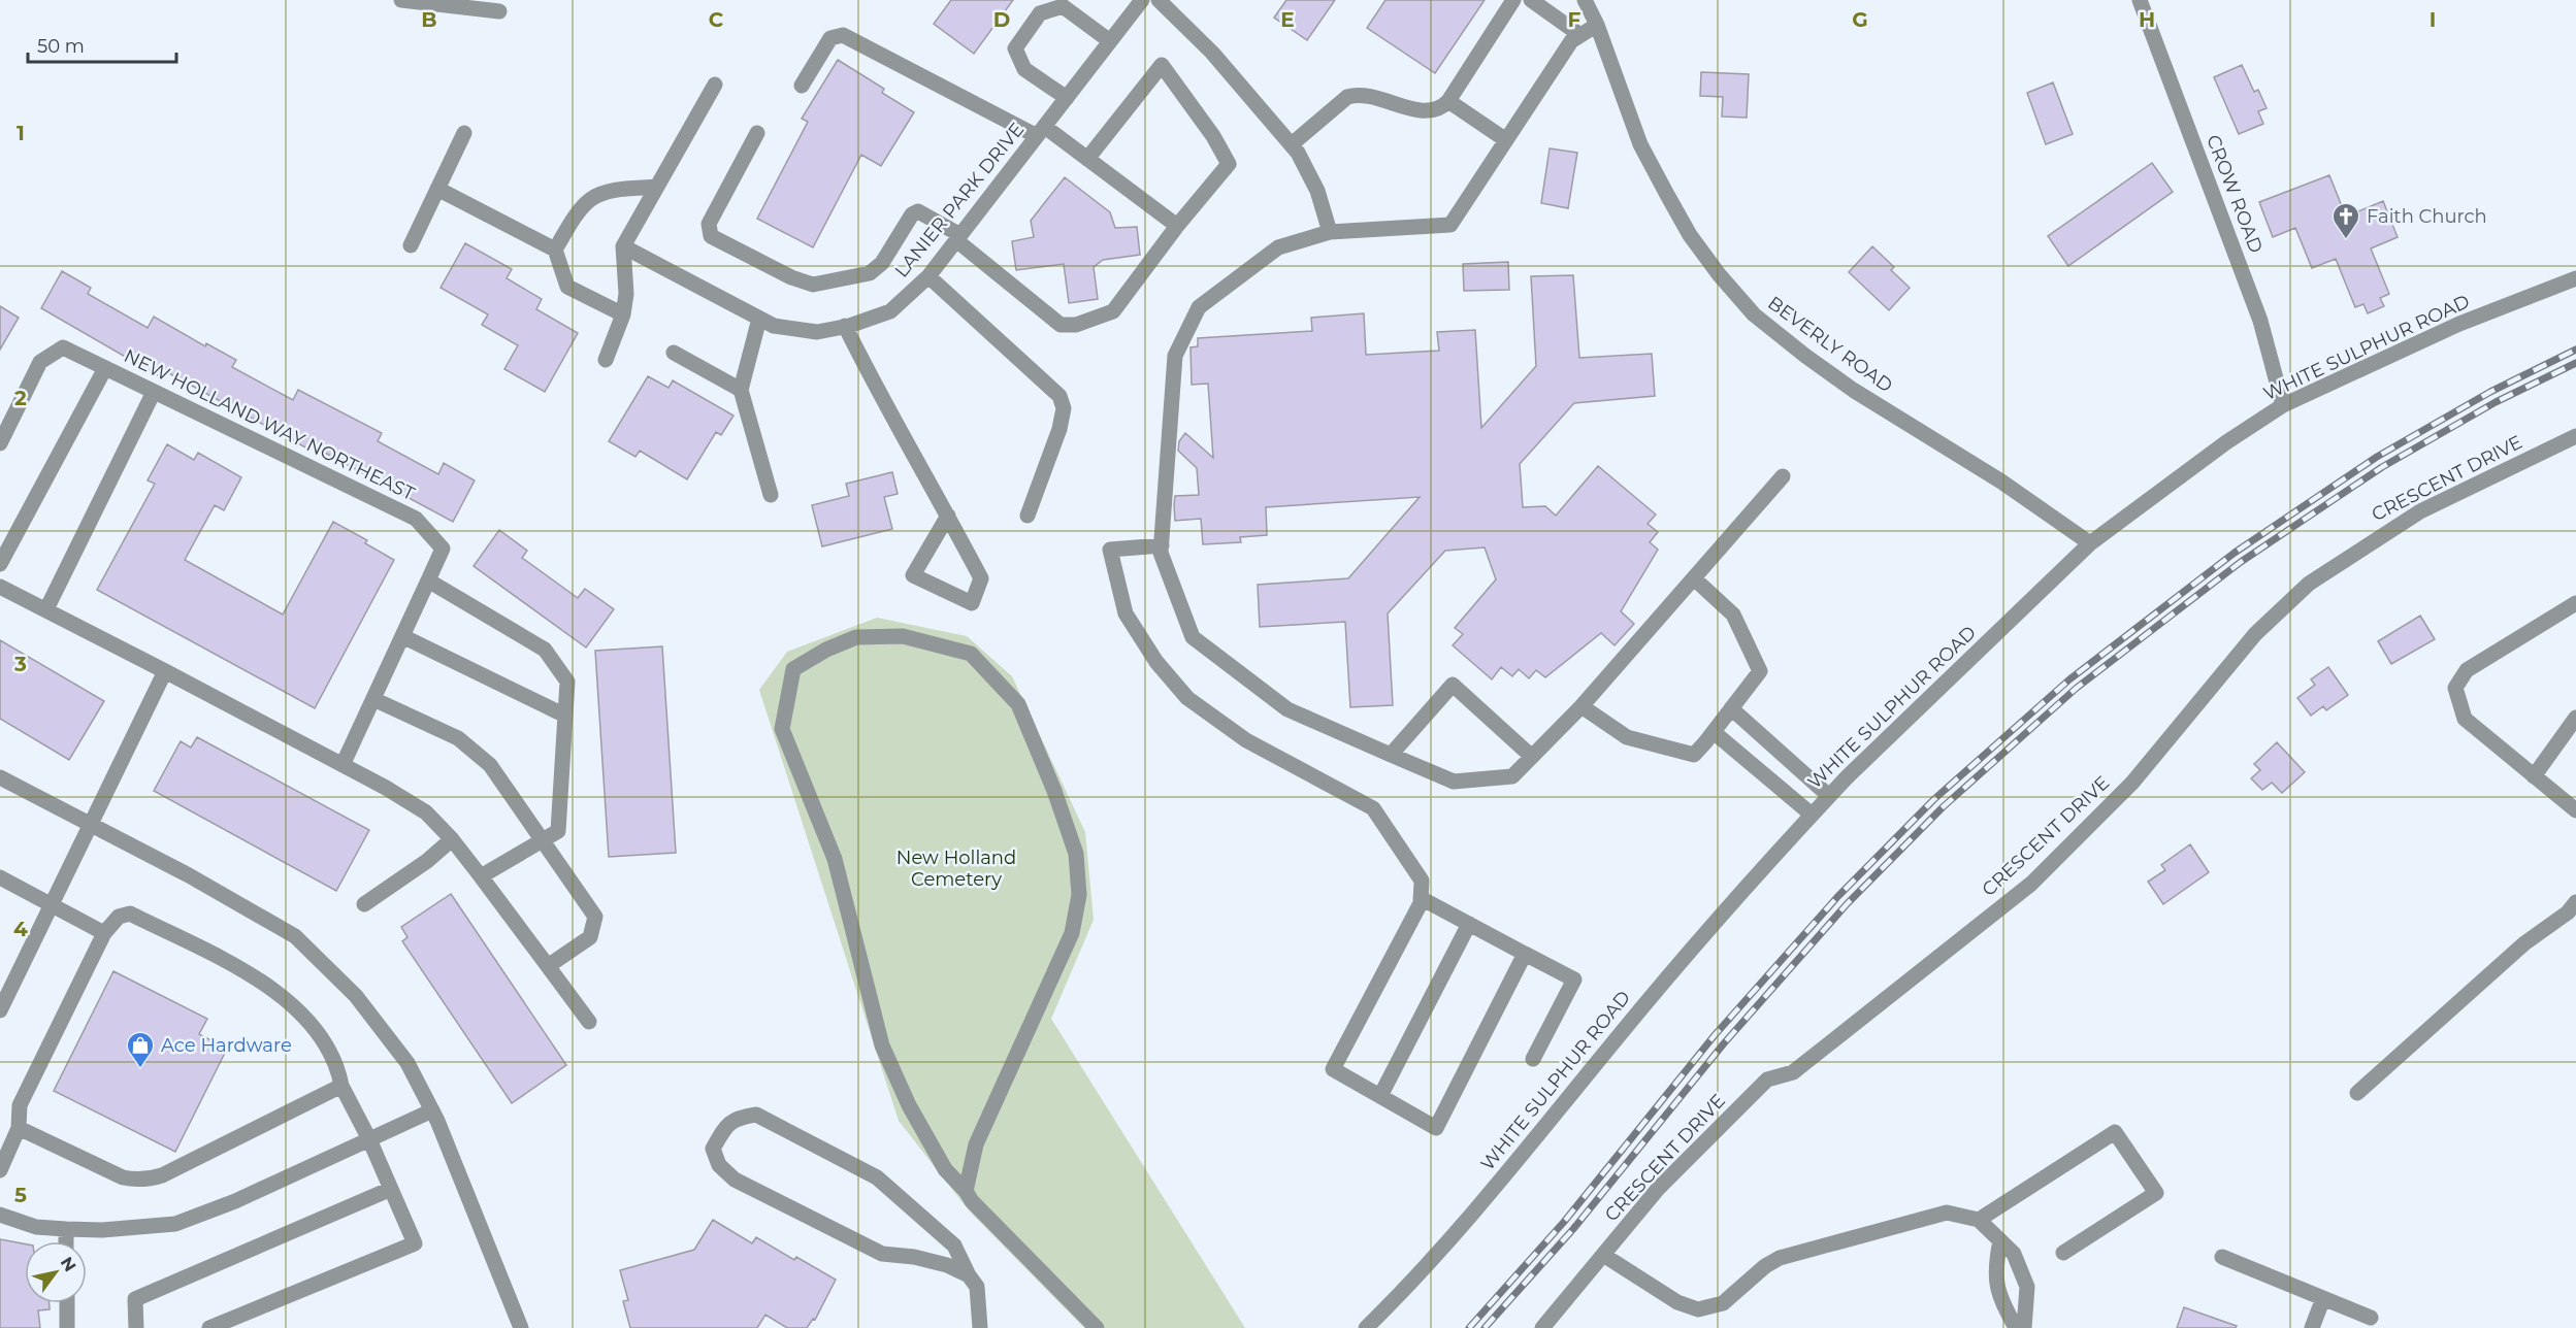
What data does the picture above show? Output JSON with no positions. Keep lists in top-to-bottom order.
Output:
{
  "streets": {
    "street": [
      "CROW ROAD",
      "LANIER PARK DRIVE",
      "BEVERLY ROAD",
      "WHITE SULPHUR ROAD",
      "NEW HOLLAND WAY NORTHEAST",
      "CRESCENT DRIVE"
    ]
  },
  "crossings": [
    ["CROW ROAD", "WHITE SULPHUR ROAD"],
    ["BEVERLY ROAD", "WHITE SULPHUR ROAD"]
  ],
  "parks": ["New Holland Cemetery"],
  "places": {
    "church": ["Faith Church"],
    "shop": ["Ace Hardware"]
  },
  "scale_bar": "50 m",
  "north": "top right",
  "grid": {
    "columns": [
      "B",
      "C",
      "D",
      "E",
      "F",
      "G",
      "H",
      "I"
    ],
    "rows": [
      "1",
      "2",
      "3",
      "4",
      "5"
    ]
  }
}
